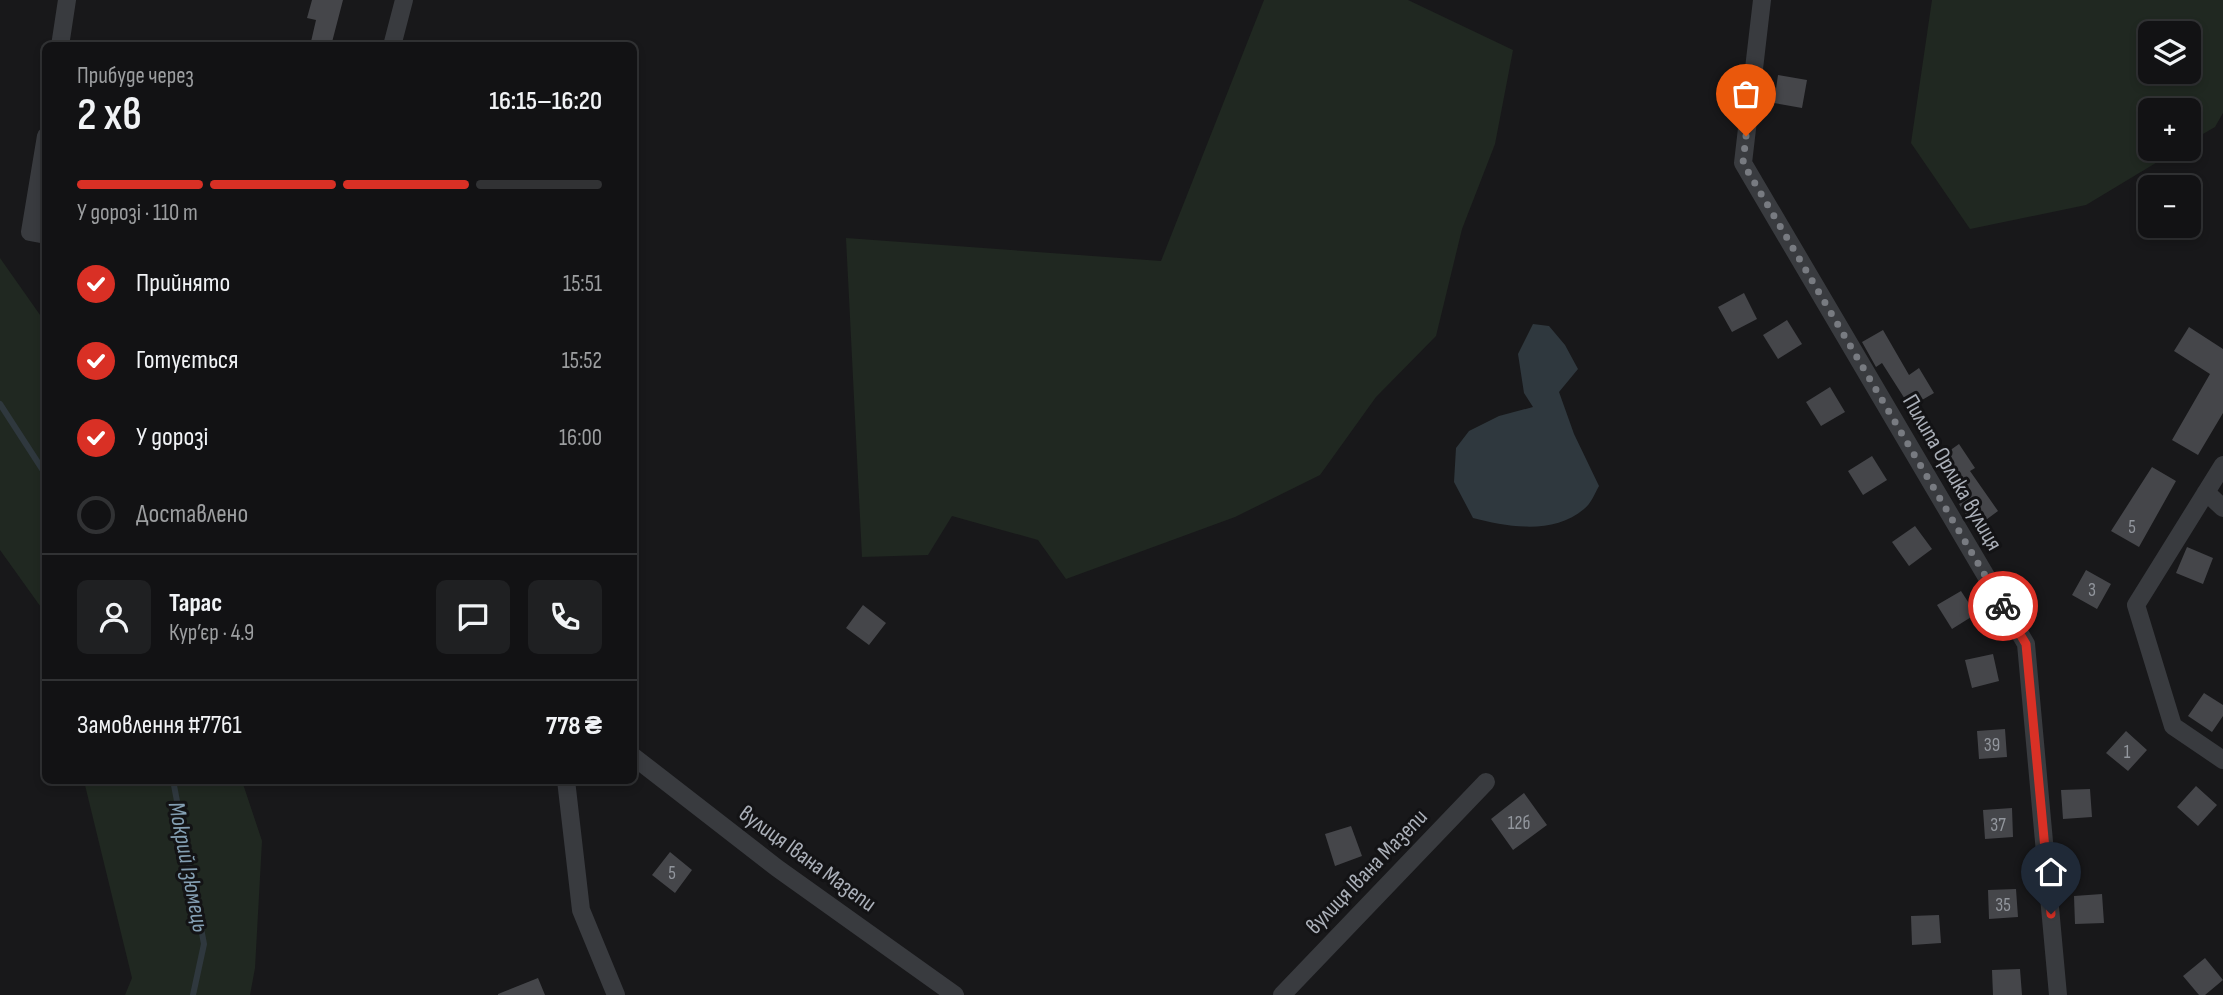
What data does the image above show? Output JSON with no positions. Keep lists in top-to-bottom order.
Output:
{
  "streets": {
    "street": ["Пилипа Орлика вулиця", "вулиця Івана Мазепи"]
  },
  "water": ["Мокрий Ізюмець"],
  "house_numbers": [
    "5",
    "3",
    "39",
    "1",
    "12б",
    "37",
    "5",
    "35"
  ],
  "page": {
    "map_buttons": ["+", "−"],
    "heading": ["2 хв", "Прибуде через", "16:15–16:20"],
    "panel": [
      "Тарас",
      "Кур’єр · 4.9",
      "Замовлення #7761",
      "778 ₴"
    ],
    "bar": "У дорозі · 110 m",
    "list": [
      ["Прийнято", "15:51"],
      ["Готується", "15:52"],
      ["У дорозі", "16:00"],
      "Доставлено"
    ]
  }
}
